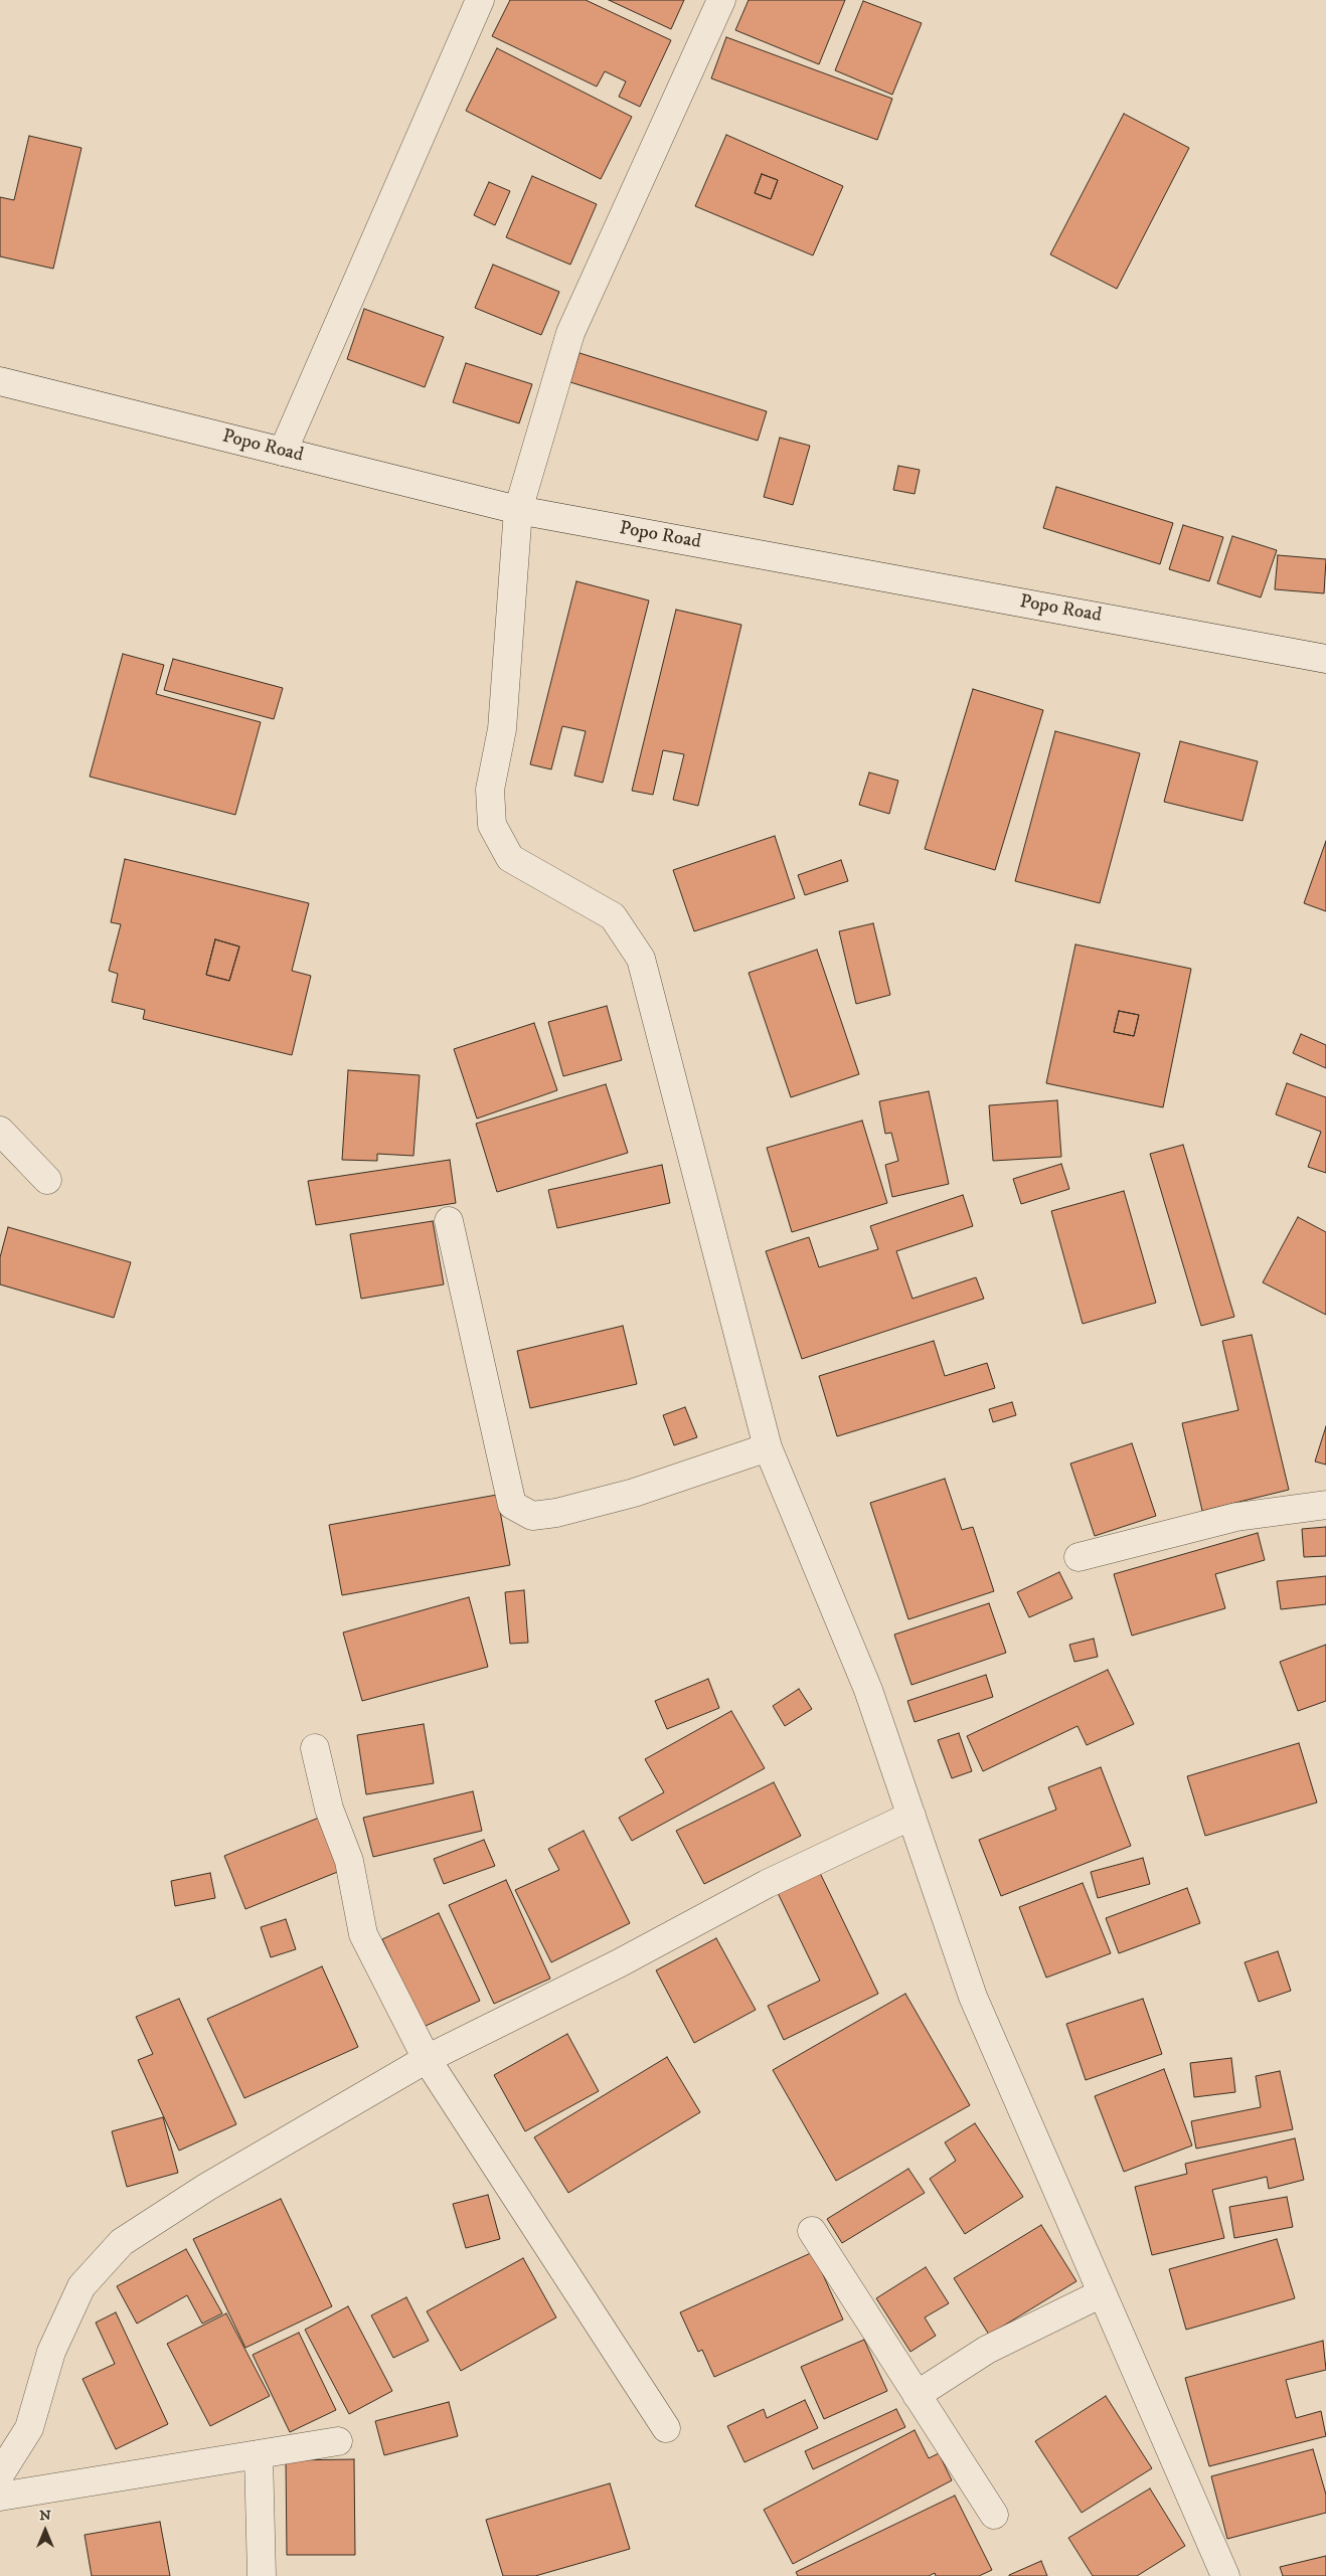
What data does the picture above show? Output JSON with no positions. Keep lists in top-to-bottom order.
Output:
{
  "streets": {
    "street": ["Popo Road"]
  },
  "north": "top"
}
